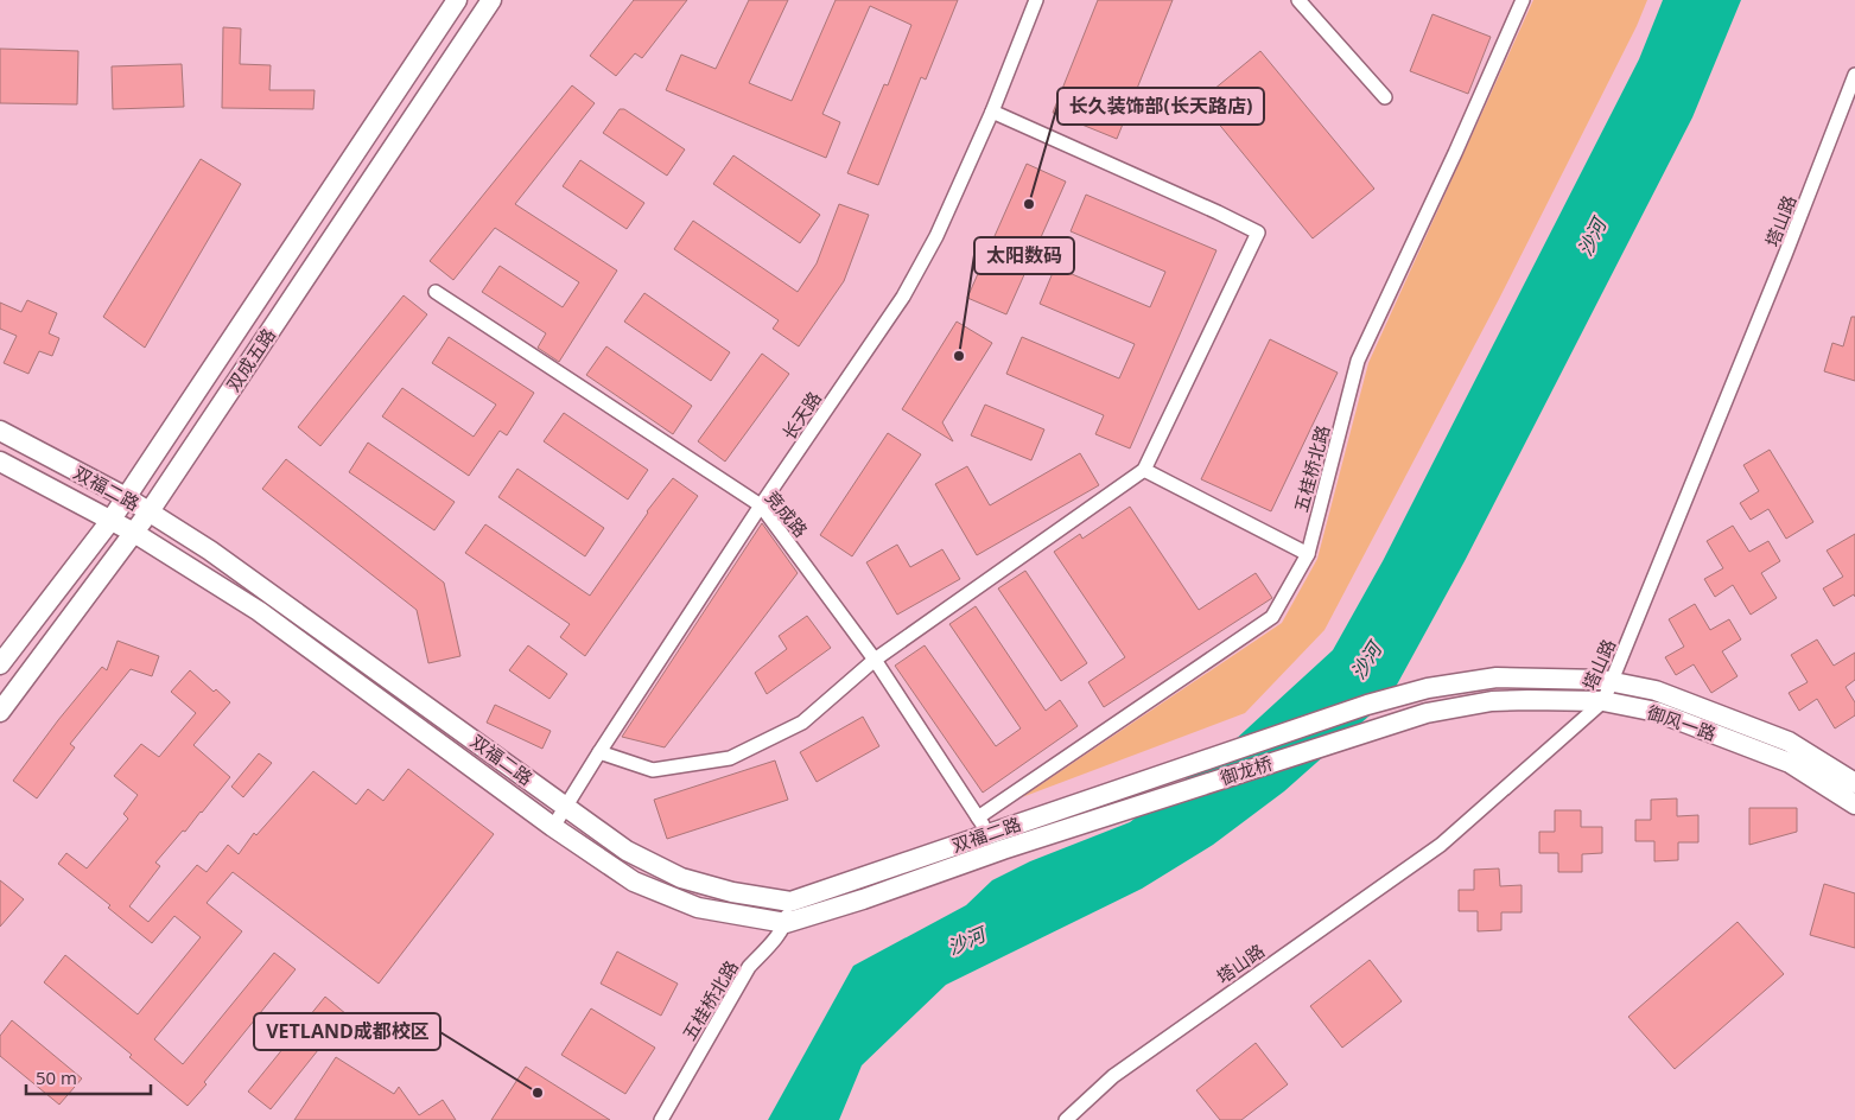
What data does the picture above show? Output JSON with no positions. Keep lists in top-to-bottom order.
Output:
{
  "streets": {
    "main road": [
      "双成五路",
      "双福二路",
      "御风一路",
      "御龙桥"
    ],
    "street": [
      "塔山路",
      "长天路",
      "五桂桥北路",
      "竞成路"
    ]
  },
  "crossings": [
    ["塔山路", "御风一路"],
    ["双成五路", "双福二路"],
    ["长天路", "双福二路"],
    ["长天路", "竞成路"],
    ["五桂桥北路", "双福二路"],
    ["五桂桥北路", "竞成路"],
    ["双福二路", "竞成路"],
    ["双福二路", "御龙桥"],
    ["御风一路", "御龙桥"]
  ],
  "water": ["沙河"],
  "places": ["长久装饰部(长天路店)", "太阳数码", "VETLAND成都校区"],
  "scale_bar": "50 m"
}
